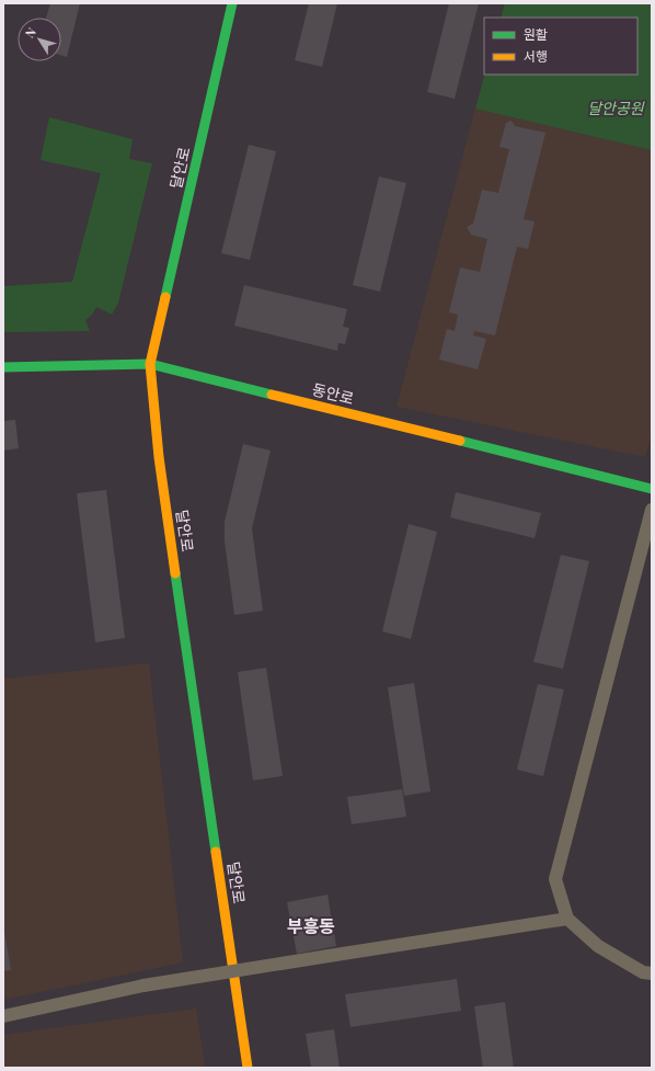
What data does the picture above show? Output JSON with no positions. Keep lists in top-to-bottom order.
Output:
{
  "streets": {
    "street": ["달안로", "동안로"]
  },
  "crossings": [
    ["달안로", "동안로"]
  ],
  "districts": ["부흥동"],
  "parks": ["달안공원"],
  "legend": ["원활", "서행"],
  "north": "top left"
}
